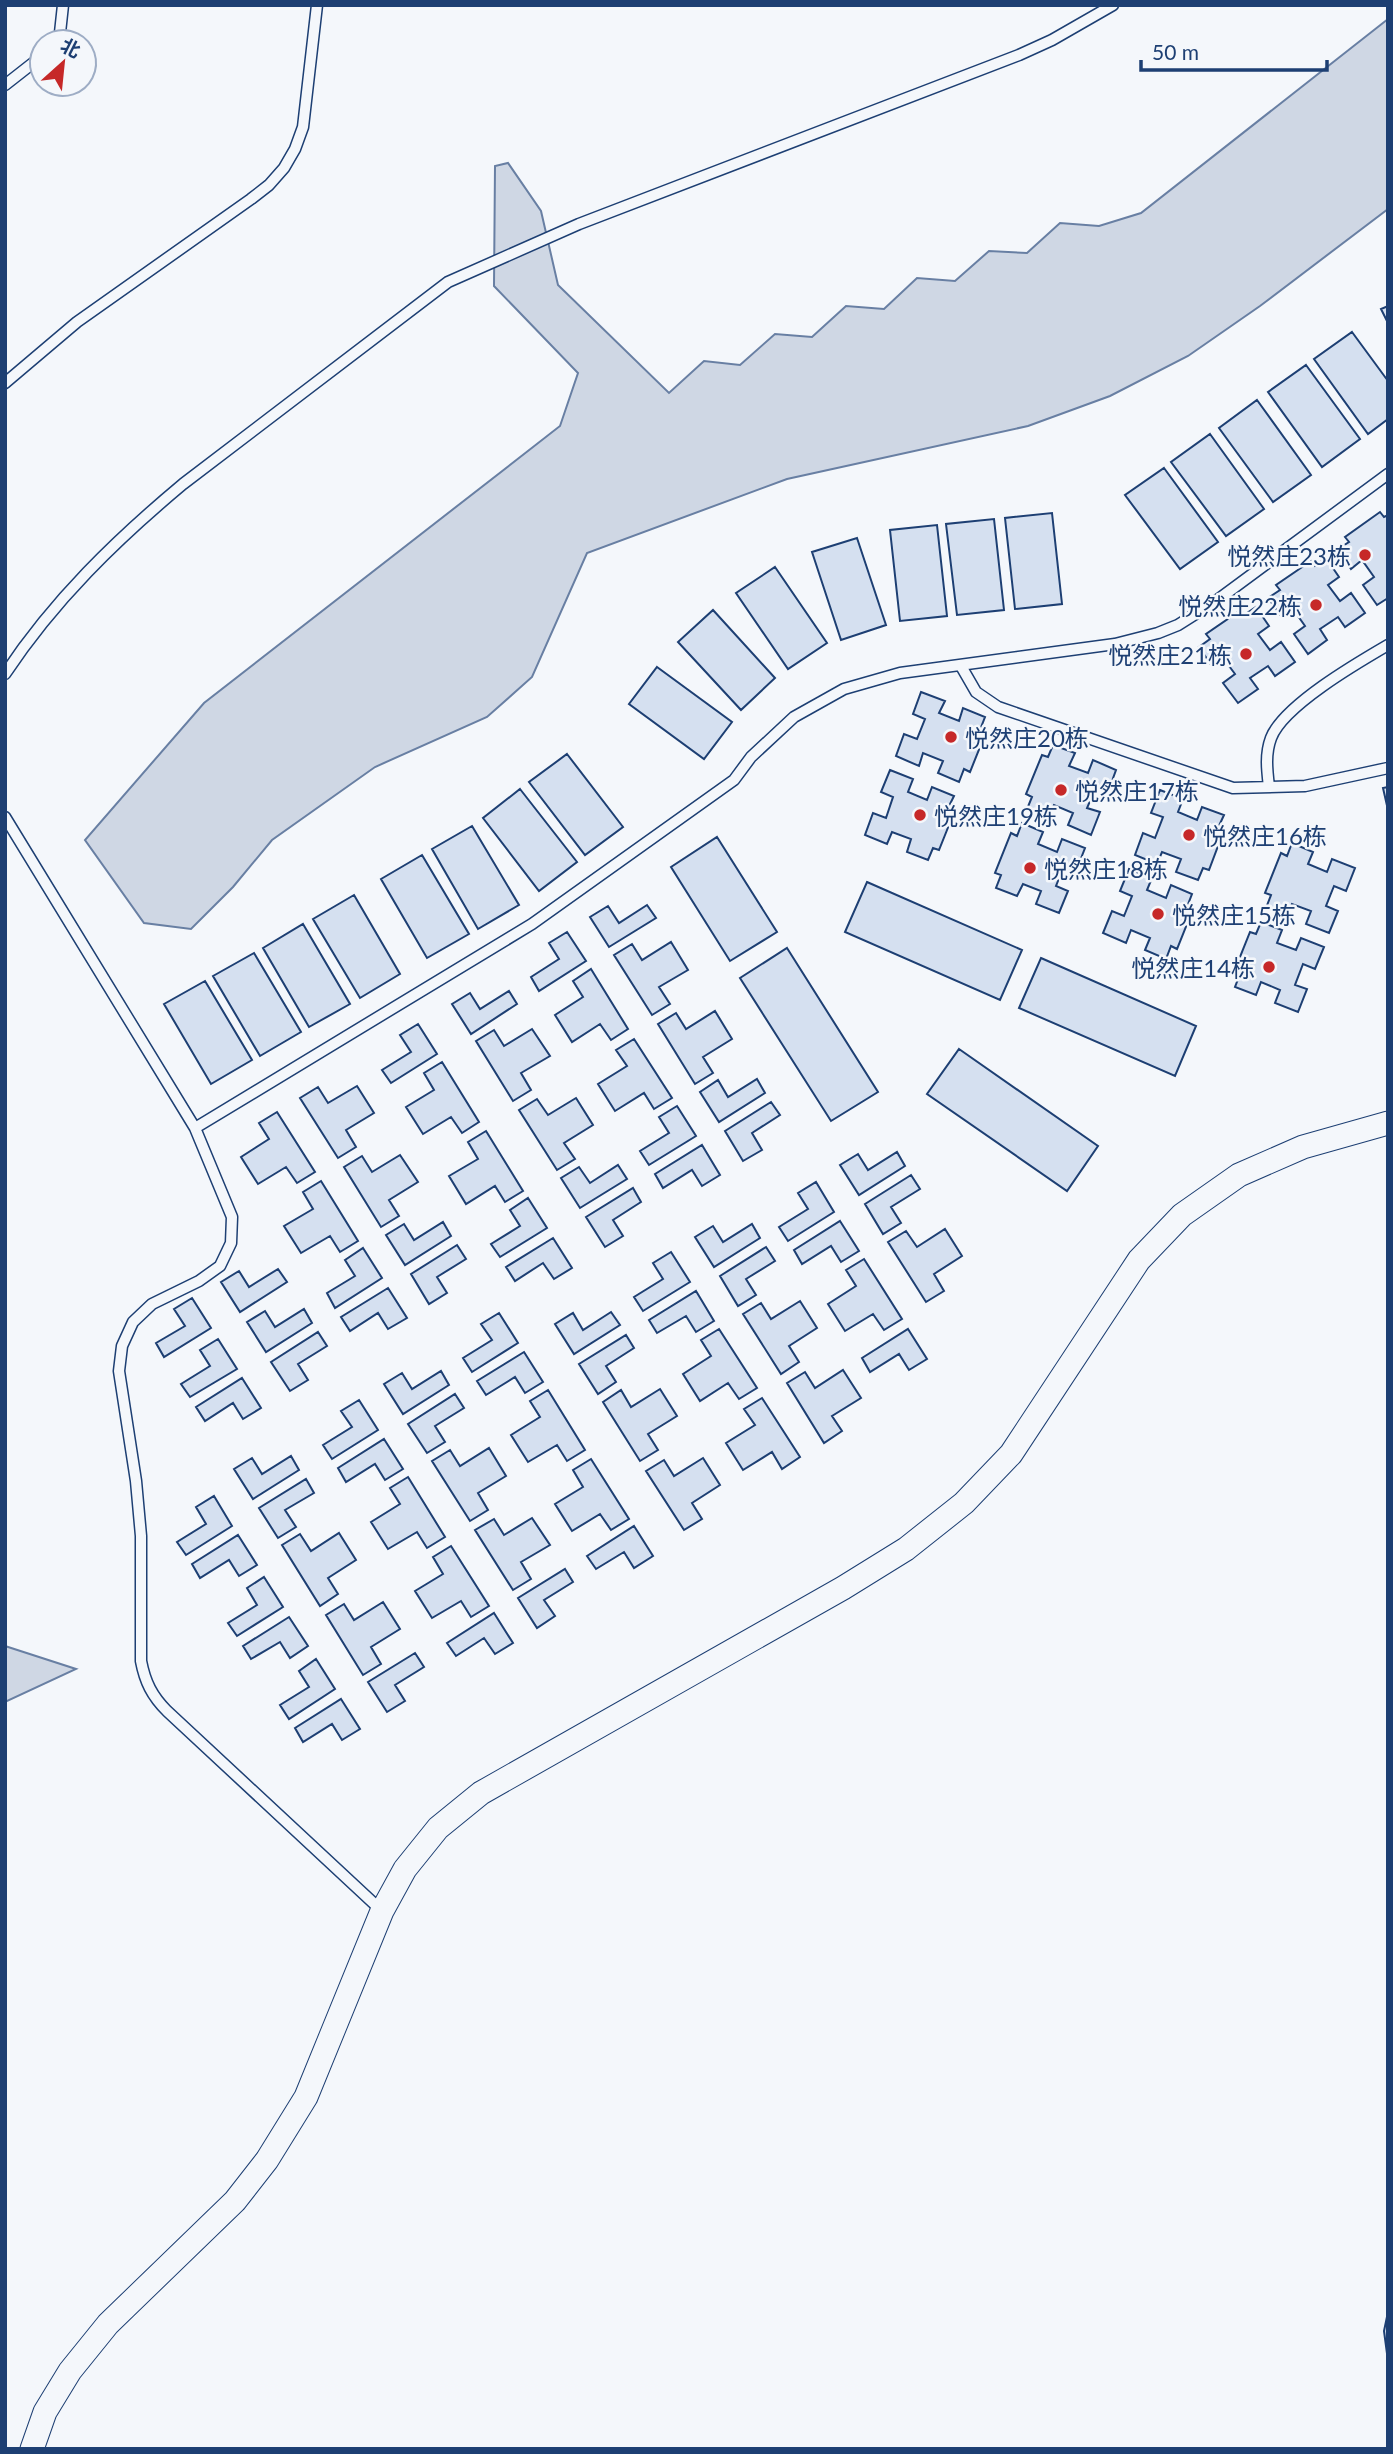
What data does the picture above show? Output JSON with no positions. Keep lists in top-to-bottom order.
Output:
{
  "places": [
    "悦然庄23栋",
    "悦然庄22栋",
    "悦然庄21栋",
    "悦然庄20栋",
    "悦然庄17栋",
    "悦然庄19栋",
    "悦然庄16栋",
    "悦然庄18栋",
    "悦然庄15栋",
    "悦然庄14栋"
  ],
  "scale_bar": "50 m",
  "north": "top right"
}
